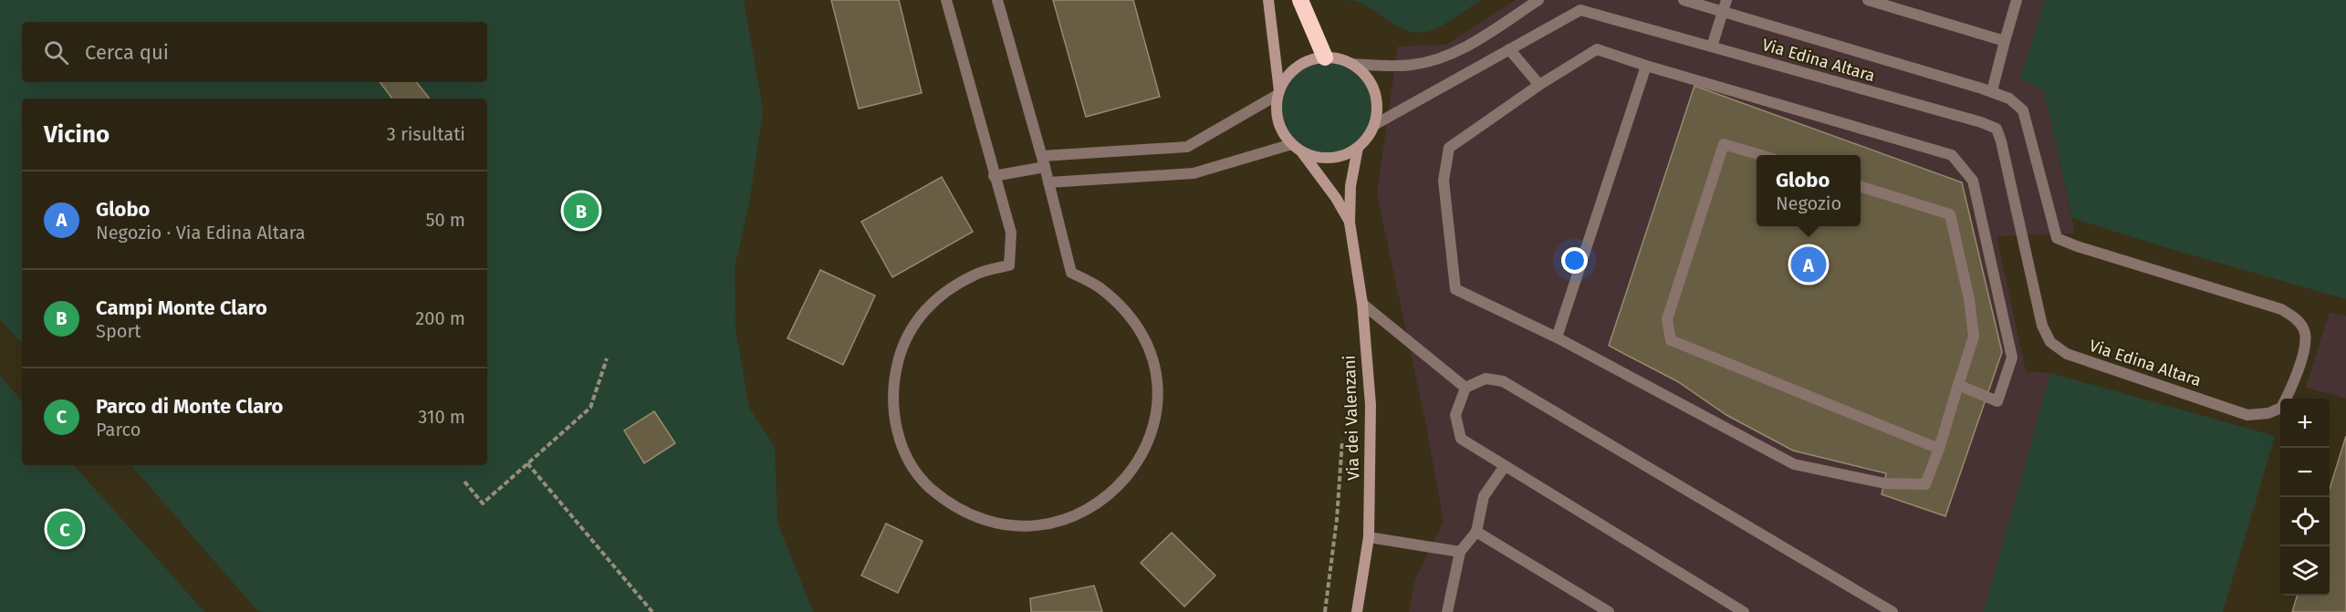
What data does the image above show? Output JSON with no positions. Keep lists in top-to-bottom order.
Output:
{
  "streets": {
    "street": ["Via Edina Altara", "Via dei Valenzani"]
  },
  "crossings": [
    ["Via Edina Altara", "Via dei Valenzani"]
  ],
  "page": {
    "search": "Cerca qui",
    "heading": ["Vicino", "3 risultati"],
    "popup": ["Globo", "Negozio"],
    "list": [
      {
        "mark": "A",
        "name": "Globo",
        "note": "Negozio · Via Edina Altara",
        "value": "50 m"
      },
      {
        "mark": "B",
        "name": "Campi Monte Claro",
        "note": "Sport",
        "value": "200 m"
      },
      {
        "mark": "C",
        "name": "Parco di Monte Claro",
        "note": "Parco",
        "value": "310 m"
      }
    ],
    "pins": ["B", "A", "C"],
    "map_buttons": ["+", "−"]
  }
}
